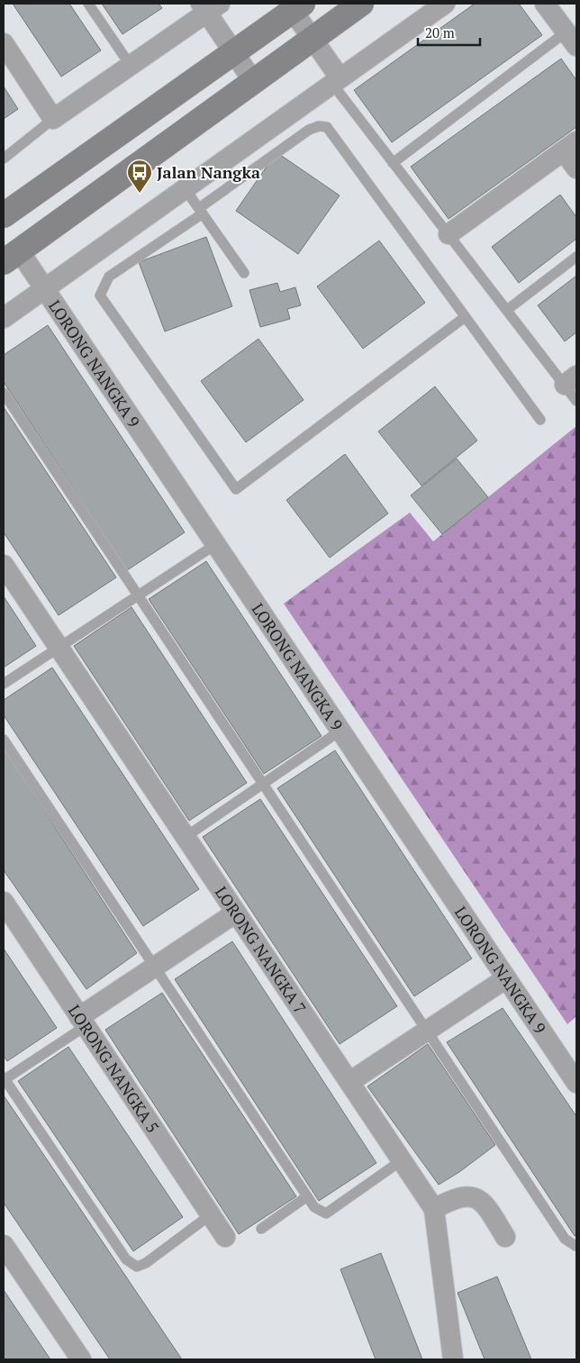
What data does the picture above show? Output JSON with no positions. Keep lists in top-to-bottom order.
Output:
{
  "streets": {
    "street": ["LORONG NANGKA 9", "LORONG NANGKA 7", "LORONG NANGKA 5"]
  },
  "places": {
    "bus stop": ["Jalan Nangka"]
  },
  "scale_bar": "20 m"
}
